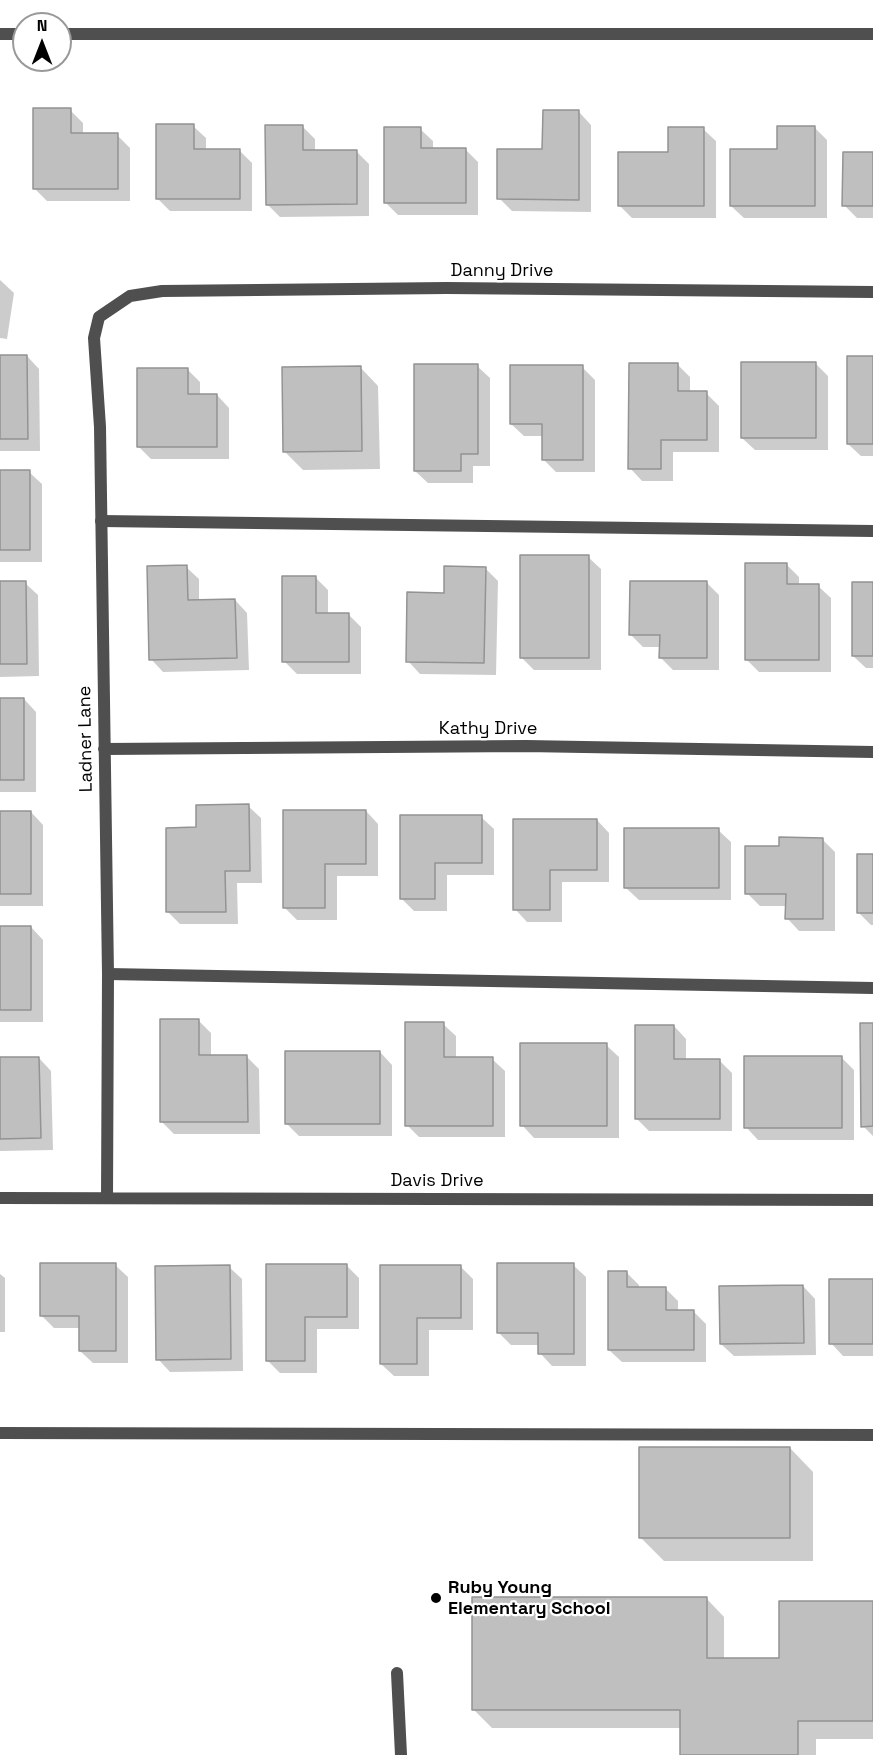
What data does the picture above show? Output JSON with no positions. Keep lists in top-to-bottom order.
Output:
{
  "streets": {
    "street": [
      "Danny Drive",
      "Kathy Drive",
      "Ladner Lane",
      "Davis Drive"
    ]
  },
  "crossings": [
    ["Danny Drive", "Ladner Lane"],
    ["Kathy Drive", "Ladner Lane"],
    ["Ladner Lane", "Davis Drive"]
  ],
  "places": ["Ruby Young Elementary School"],
  "north": "top"
}
